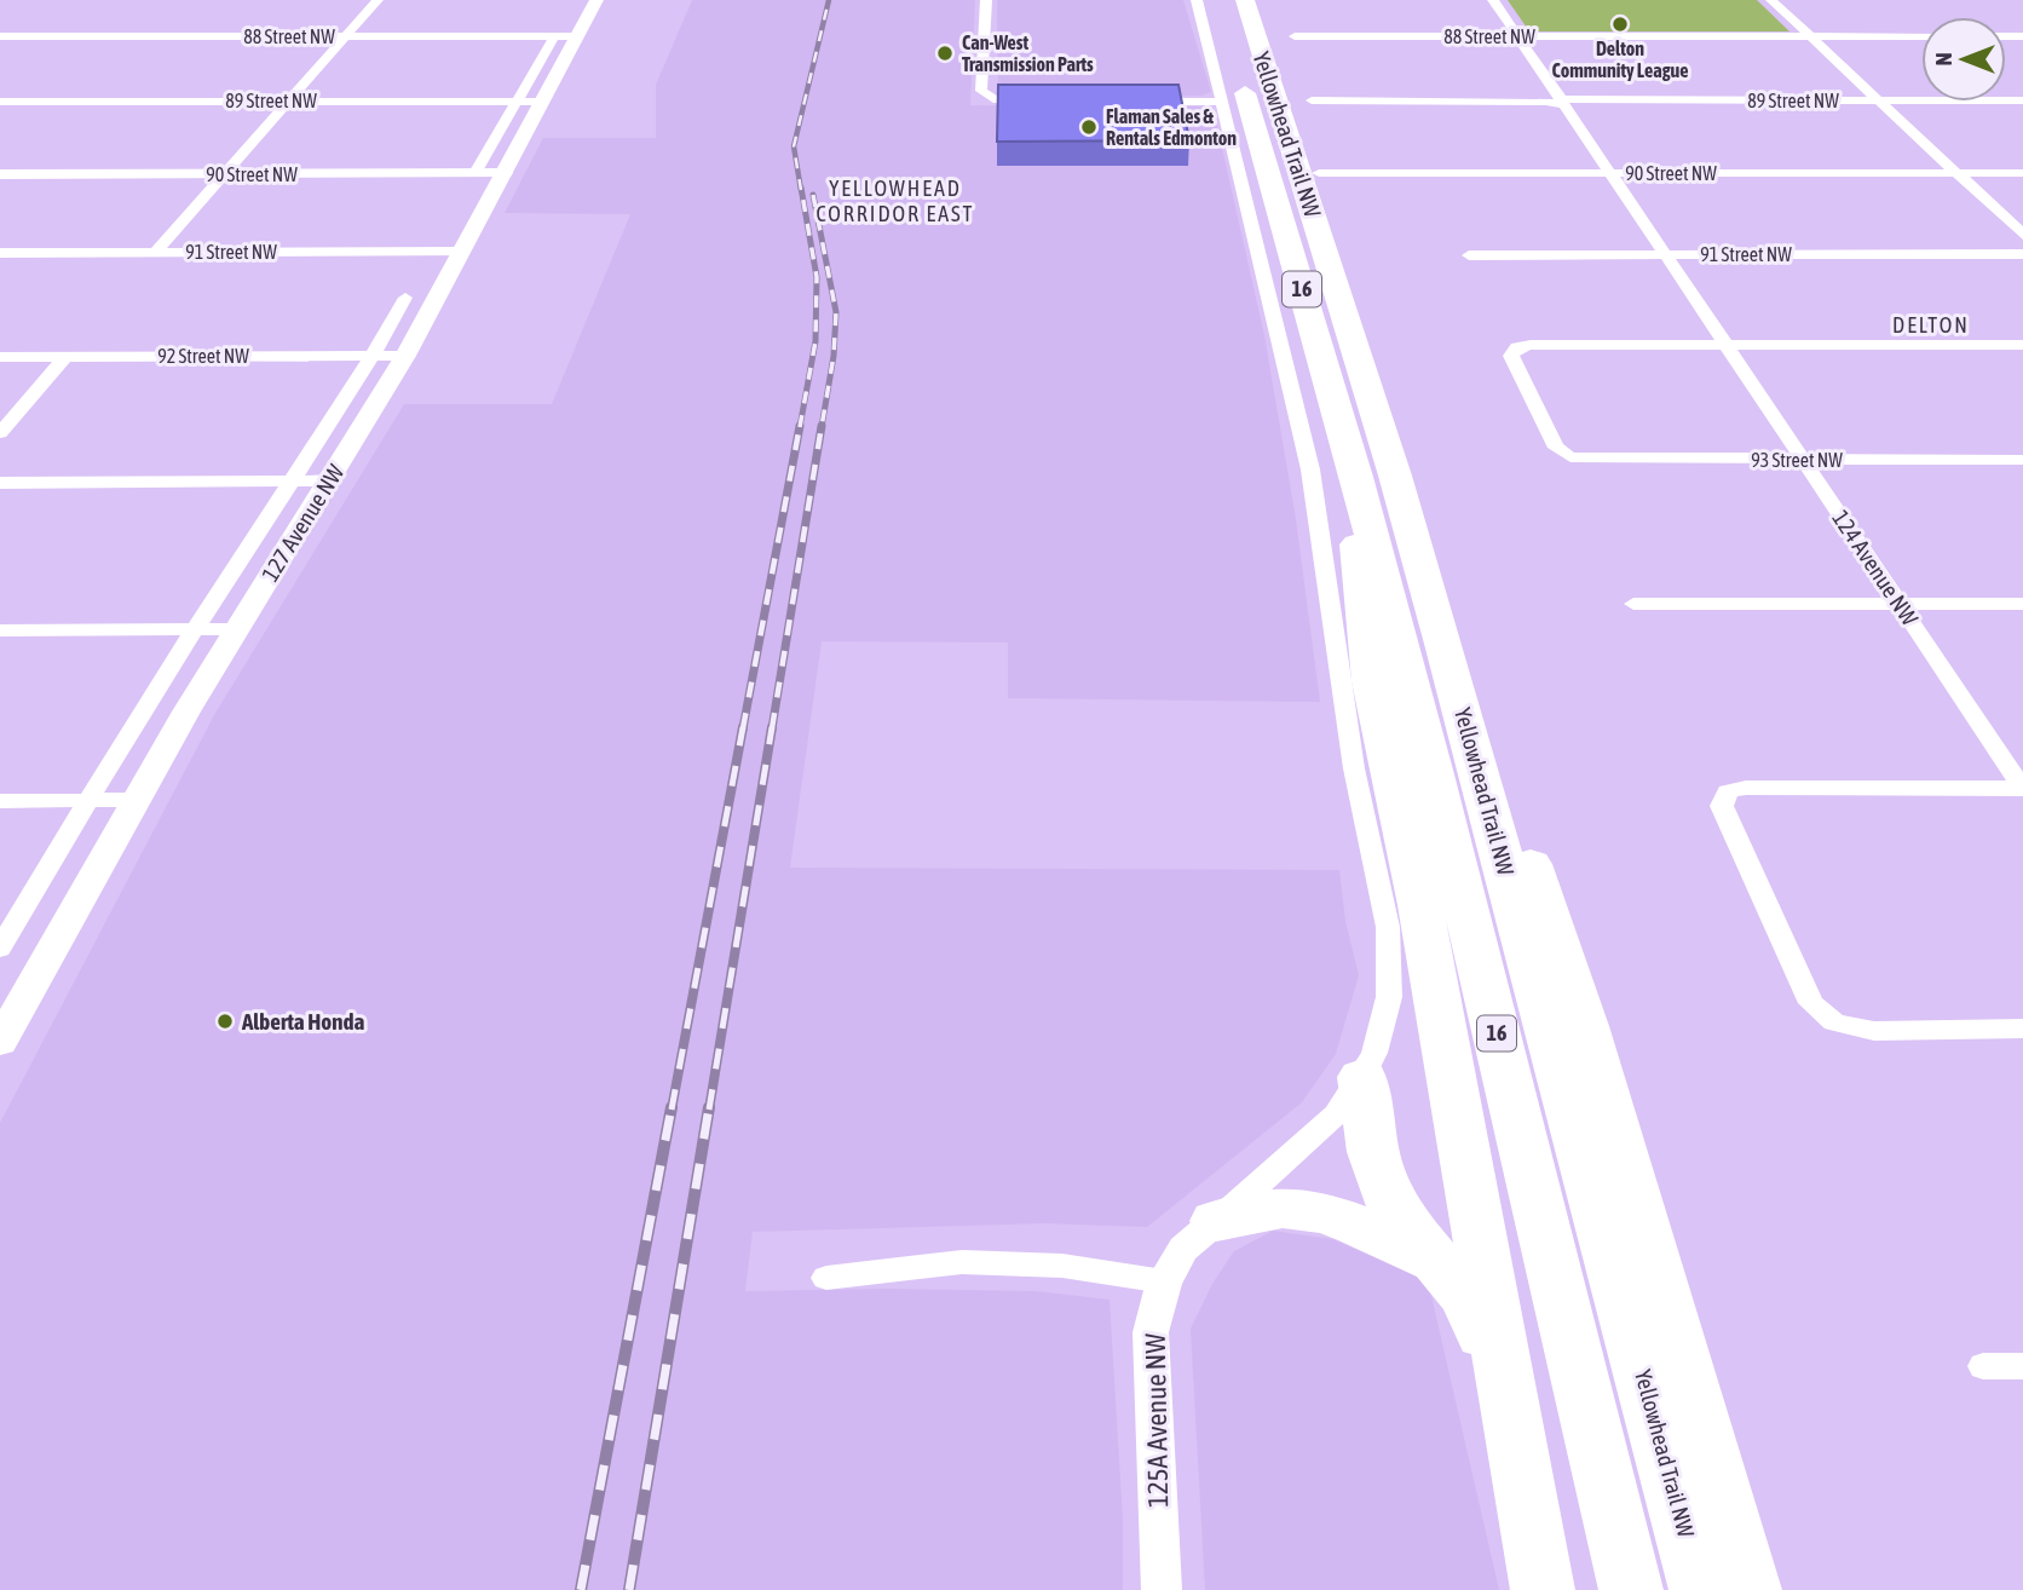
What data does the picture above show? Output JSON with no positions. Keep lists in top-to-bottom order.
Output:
{
  "streets": {
    "highway": ["Yellowhead Trail NW", "16"],
    "main road": ["127 Avenue NW"],
    "street": [
      "88 Street NW",
      "89 Street NW",
      "90 Street NW",
      "91 Street NW",
      "92 Street NW",
      "93 Street NW",
      "124 Avenue NW",
      "125A Avenue NW"
    ]
  },
  "crossings": [
    ["88 Street NW", "127 Avenue NW"],
    ["88 Street NW", "124 Avenue NW"],
    ["89 Street NW", "127 Avenue NW"],
    ["89 Street NW", "124 Avenue NW"],
    ["Yellowhead Trail NW", "125A Avenue NW"],
    ["90 Street NW", "127 Avenue NW"],
    ["90 Street NW", "124 Avenue NW"],
    ["91 Street NW", "127 Avenue NW"],
    ["91 Street NW", "124 Avenue NW"],
    ["92 Street NW", "127 Avenue NW"],
    ["93 Street NW", "124 Avenue NW"]
  ],
  "districts": ["YELLOWHEAD CORRIDOR EAST", "DELTON"],
  "places": [
    "Delton Community League",
    "Can-West Transmission Parts",
    "Flaman Sales & Rentals Edmonton",
    "Alberta Honda"
  ],
  "north": "left"
}
